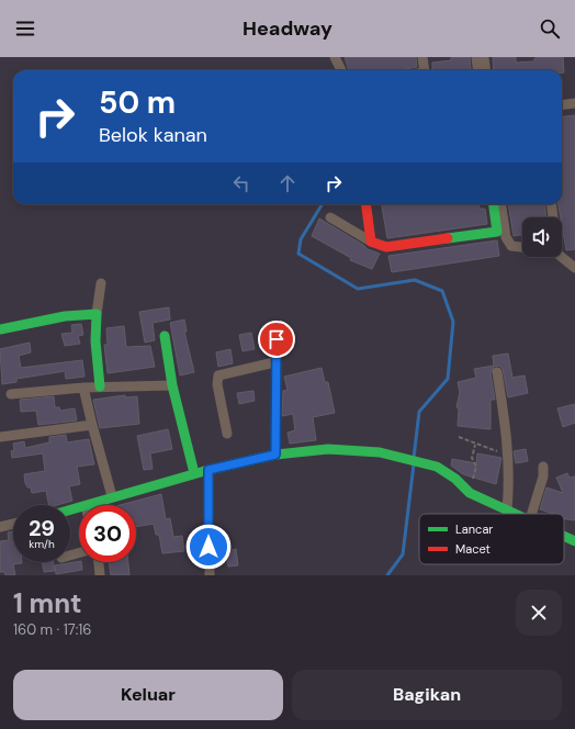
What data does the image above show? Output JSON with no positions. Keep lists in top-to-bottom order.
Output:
{
  "legend": ["Lancar", "Macet"],
  "page": {
    "header": "Headway",
    "turn": ["50 m", "Belok kanan"],
    "speed": "29 km/h",
    "limit": "30",
    "heading": ["1 mnt", "160 m · 17:16"],
    "buttons": ["Keluar", "Bagikan"]
  }
}
